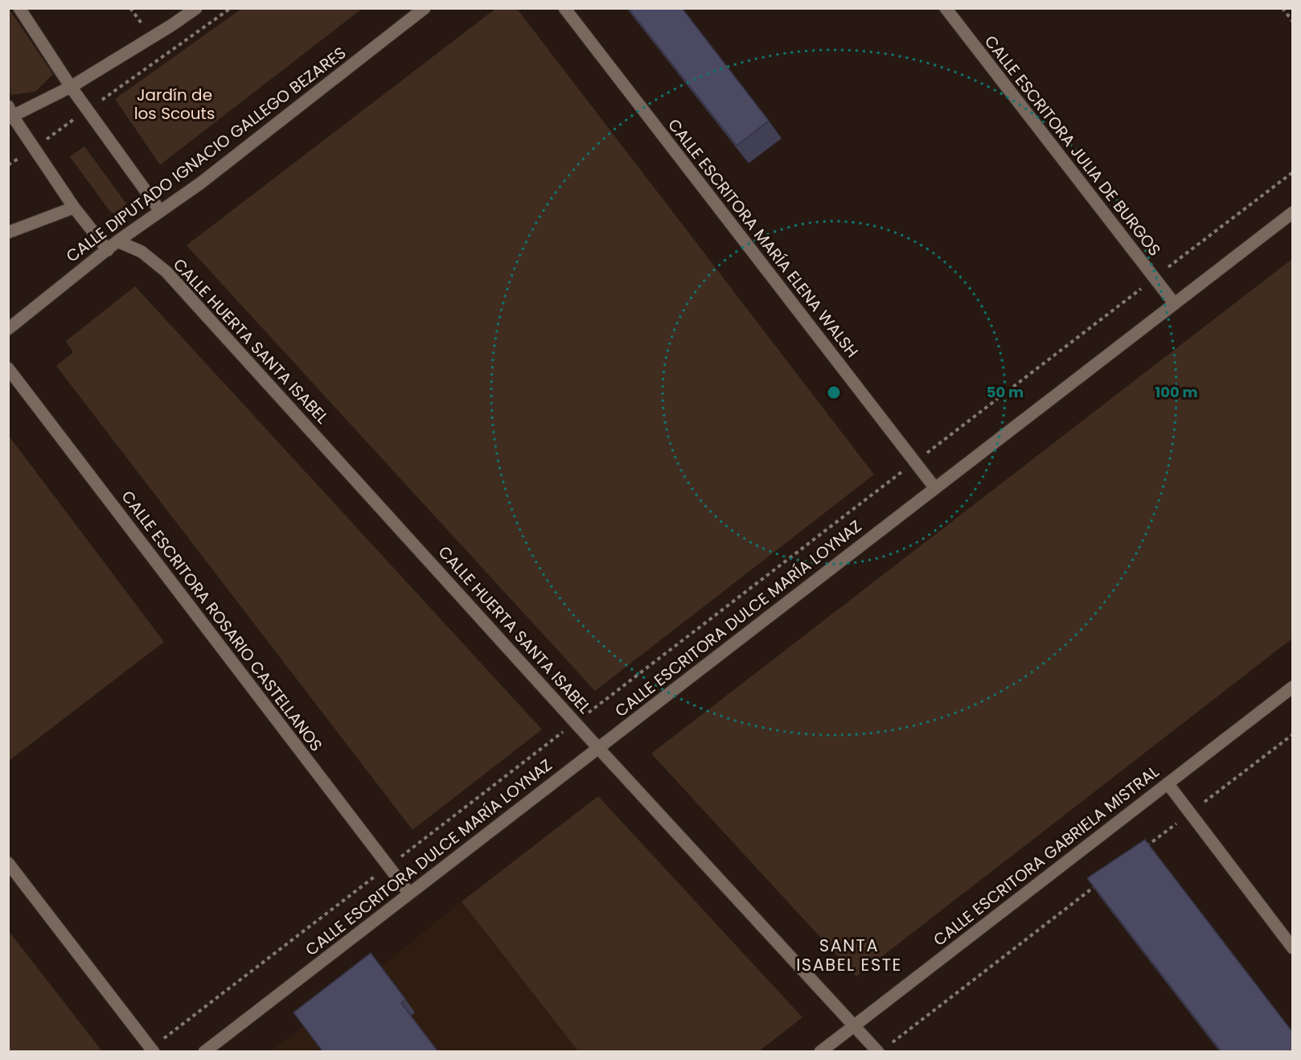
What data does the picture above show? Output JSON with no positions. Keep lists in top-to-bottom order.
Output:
{
  "streets": {
    "street": [
      "CALLE ESCRITORA JULIA DE BURGOS",
      "CALLE DIPUTADO IGNACIO GALLEGO BEZARES",
      "CALLE ESCRITORA MARÍA ELENA WALSH",
      "CALLE HUERTA SANTA ISABEL",
      "CALLE ESCRITORA DULCE MARÍA LOYNAZ",
      "CALLE ESCRITORA ROSARIO CASTELLANOS",
      "CALLE ESCRITORA GABRIELA MISTRAL"
    ]
  },
  "crossings": [
    ["CALLE ESCRITORA JULIA DE BURGOS", "CALLE ESCRITORA DULCE MARÍA LOYNAZ"],
    ["CALLE DIPUTADO IGNACIO GALLEGO BEZARES", "CALLE HUERTA SANTA ISABEL"],
    ["CALLE ESCRITORA MARÍA ELENA WALSH", "CALLE ESCRITORA DULCE MARÍA LOYNAZ"],
    ["CALLE HUERTA SANTA ISABEL", "CALLE ESCRITORA DULCE MARÍA LOYNAZ"],
    ["CALLE HUERTA SANTA ISABEL", "CALLE ESCRITORA GABRIELA MISTRAL"],
    ["CALLE ESCRITORA DULCE MARÍA LOYNAZ", "CALLE ESCRITORA ROSARIO CASTELLANOS"]
  ],
  "districts": ["SANTA ISABEL ESTE"],
  "parks": ["Jardín de los Scouts"],
  "rings": ["50 m", "100 m"]
}
